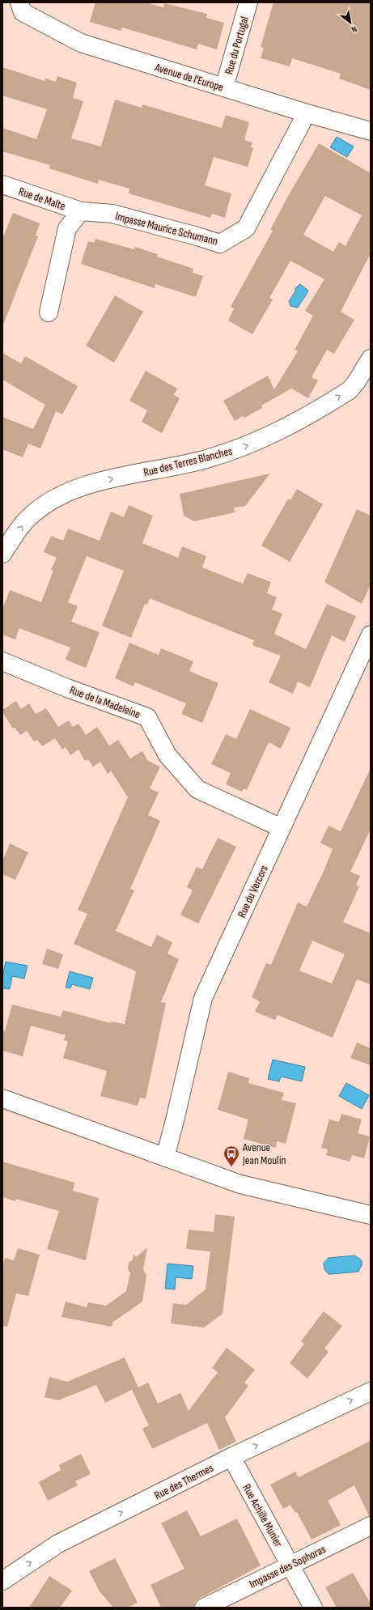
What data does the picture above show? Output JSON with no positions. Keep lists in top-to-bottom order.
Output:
{
  "streets": {
    "street": [
      "Rue du Portugal",
      "Avenue de l'Europe",
      "Rue de Malte",
      "Impasse Maurice Schumann",
      "Rue des Terres Blanches",
      "Rue de la Madeleine",
      "Rue du Vercors",
      "Rue des Thermes",
      "Rue Achille Munier",
      "Impasse des Sophoras"
    ]
  },
  "crossings": [
    ["Rue du Portugal", "Avenue de l'Europe"],
    ["Avenue de l'Europe", "Impasse Maurice Schumann"],
    ["Rue de Malte", "Impasse Maurice Schumann"],
    ["Rue de la Madeleine", "Rue du Vercors"],
    ["Rue des Thermes", "Rue Achille Munier"],
    ["Rue Achille Munier", "Impasse des Sophoras"]
  ],
  "one_way": ["Rue des Terres Blanches", "Rue des Thermes"],
  "places": {
    "bus stop": ["Avenue Jean Moulin"]
  },
  "north": "bottom right"
}
